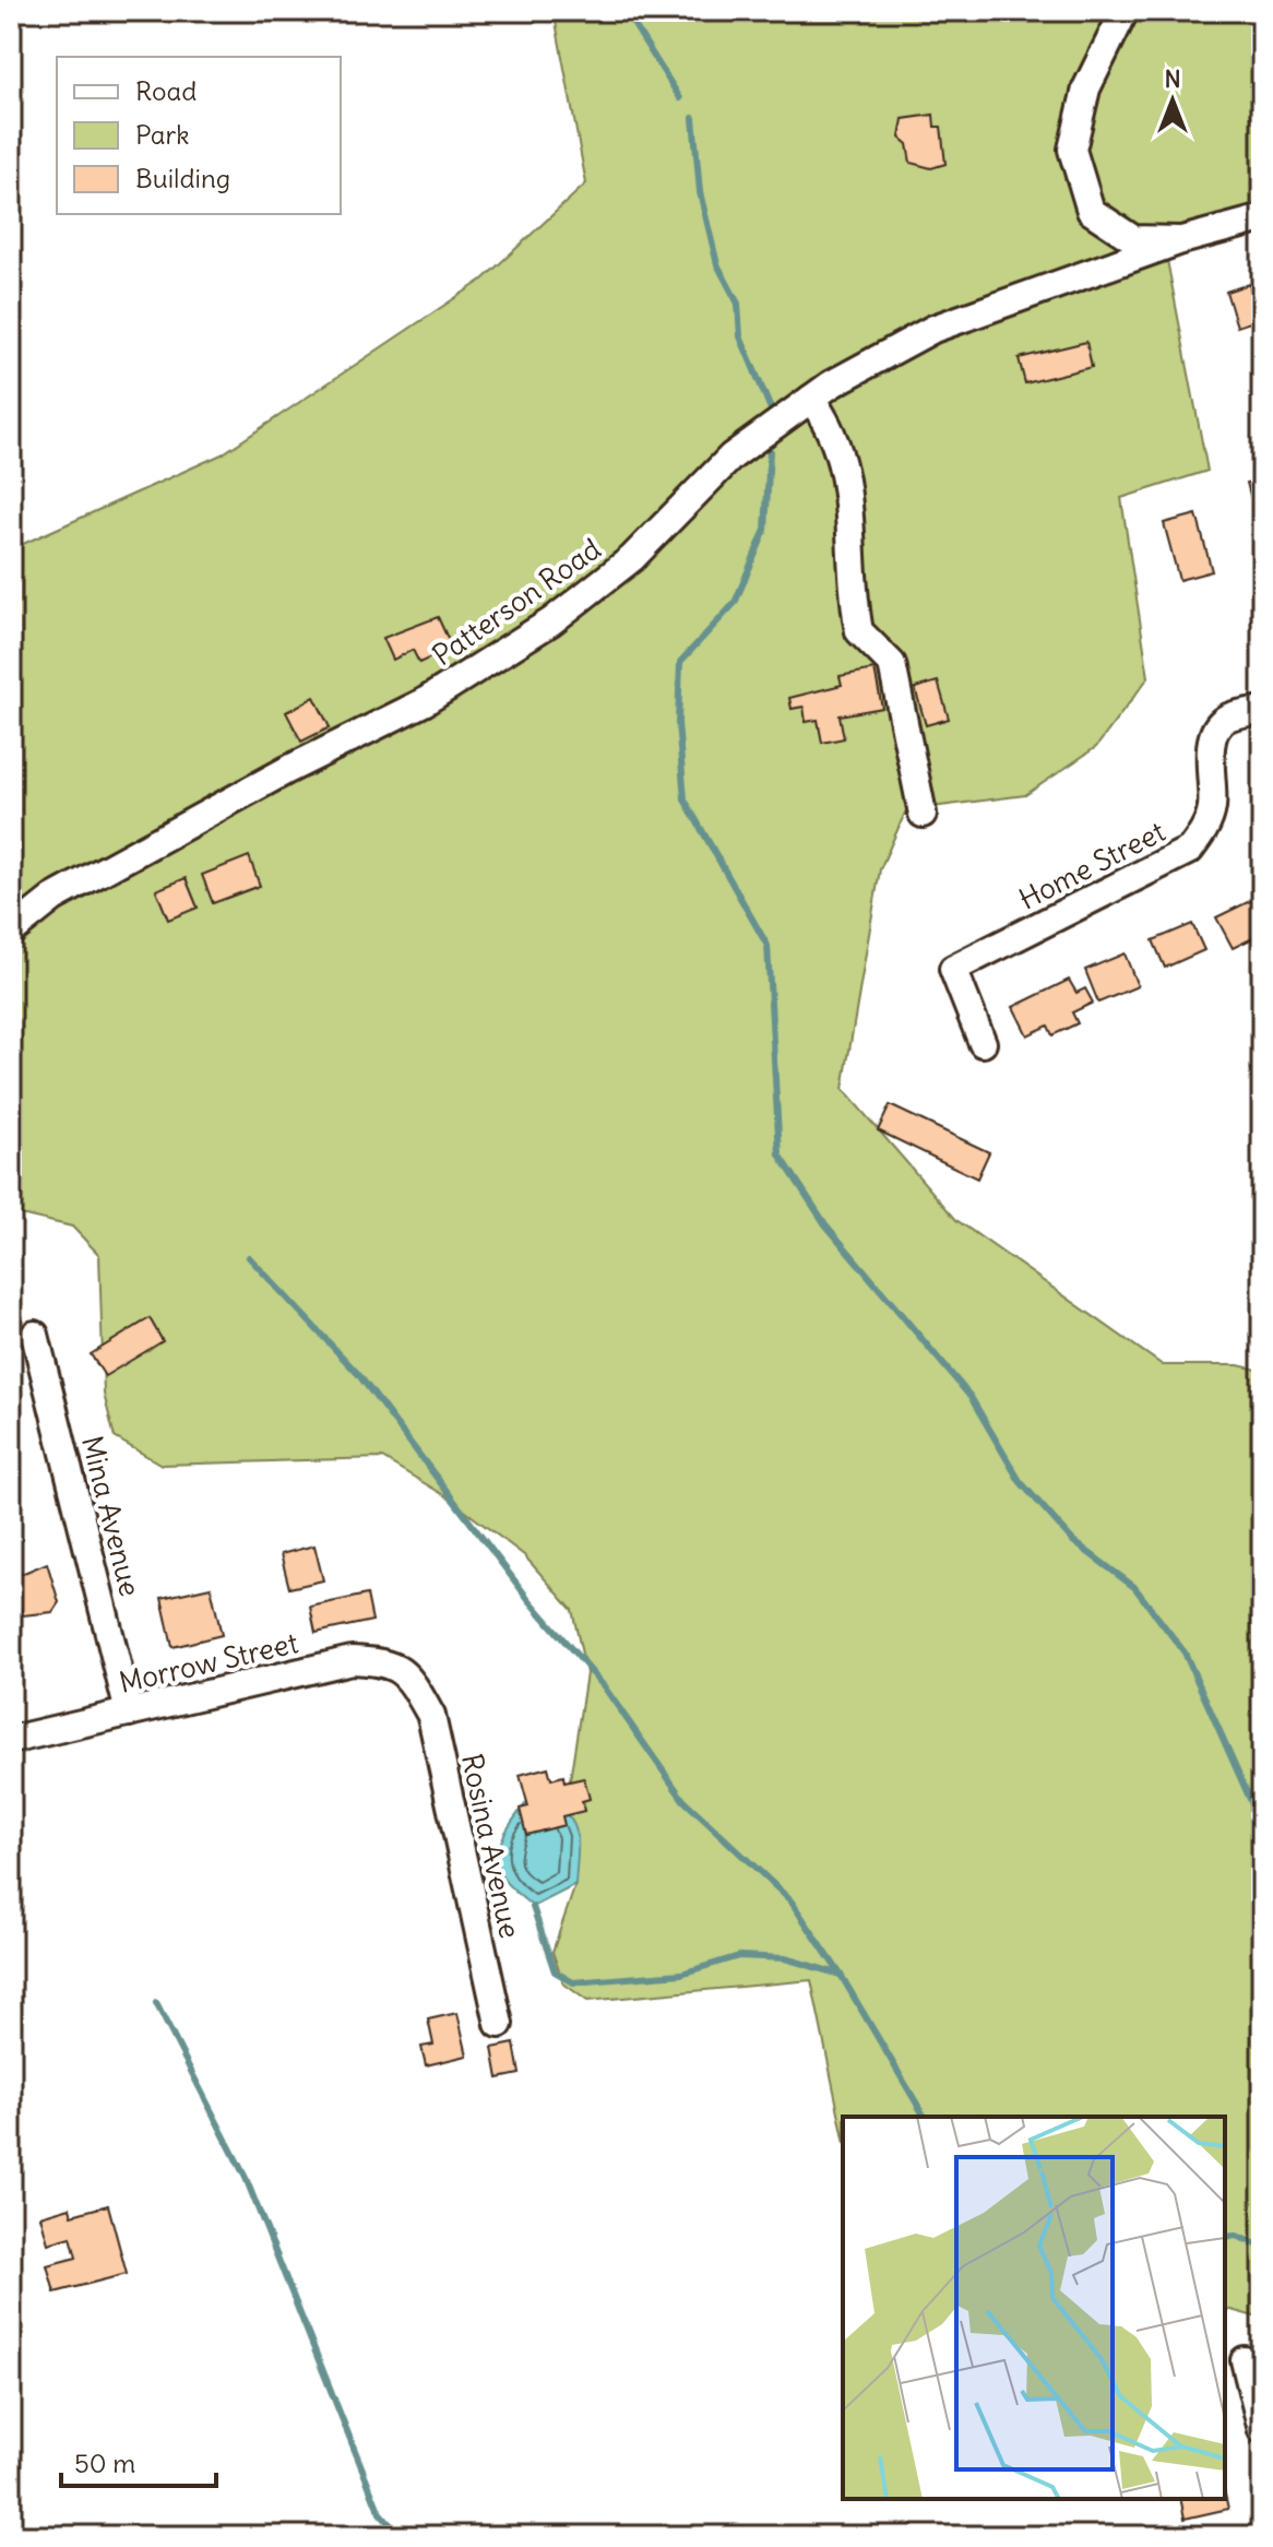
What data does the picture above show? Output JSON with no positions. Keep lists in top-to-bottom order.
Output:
{
  "streets": {
    "street": [
      "Patterson Road",
      "Home Street",
      "Mina Avenue",
      "Morrow Street",
      "Rosina Avenue"
    ]
  },
  "crossings": [
    ["Mina Avenue", "Morrow Street"],
    ["Morrow Street", "Rosina Avenue"]
  ],
  "legend": ["Road", "Park", "Building"],
  "scale_bar": "50 m",
  "north": "top"
}
